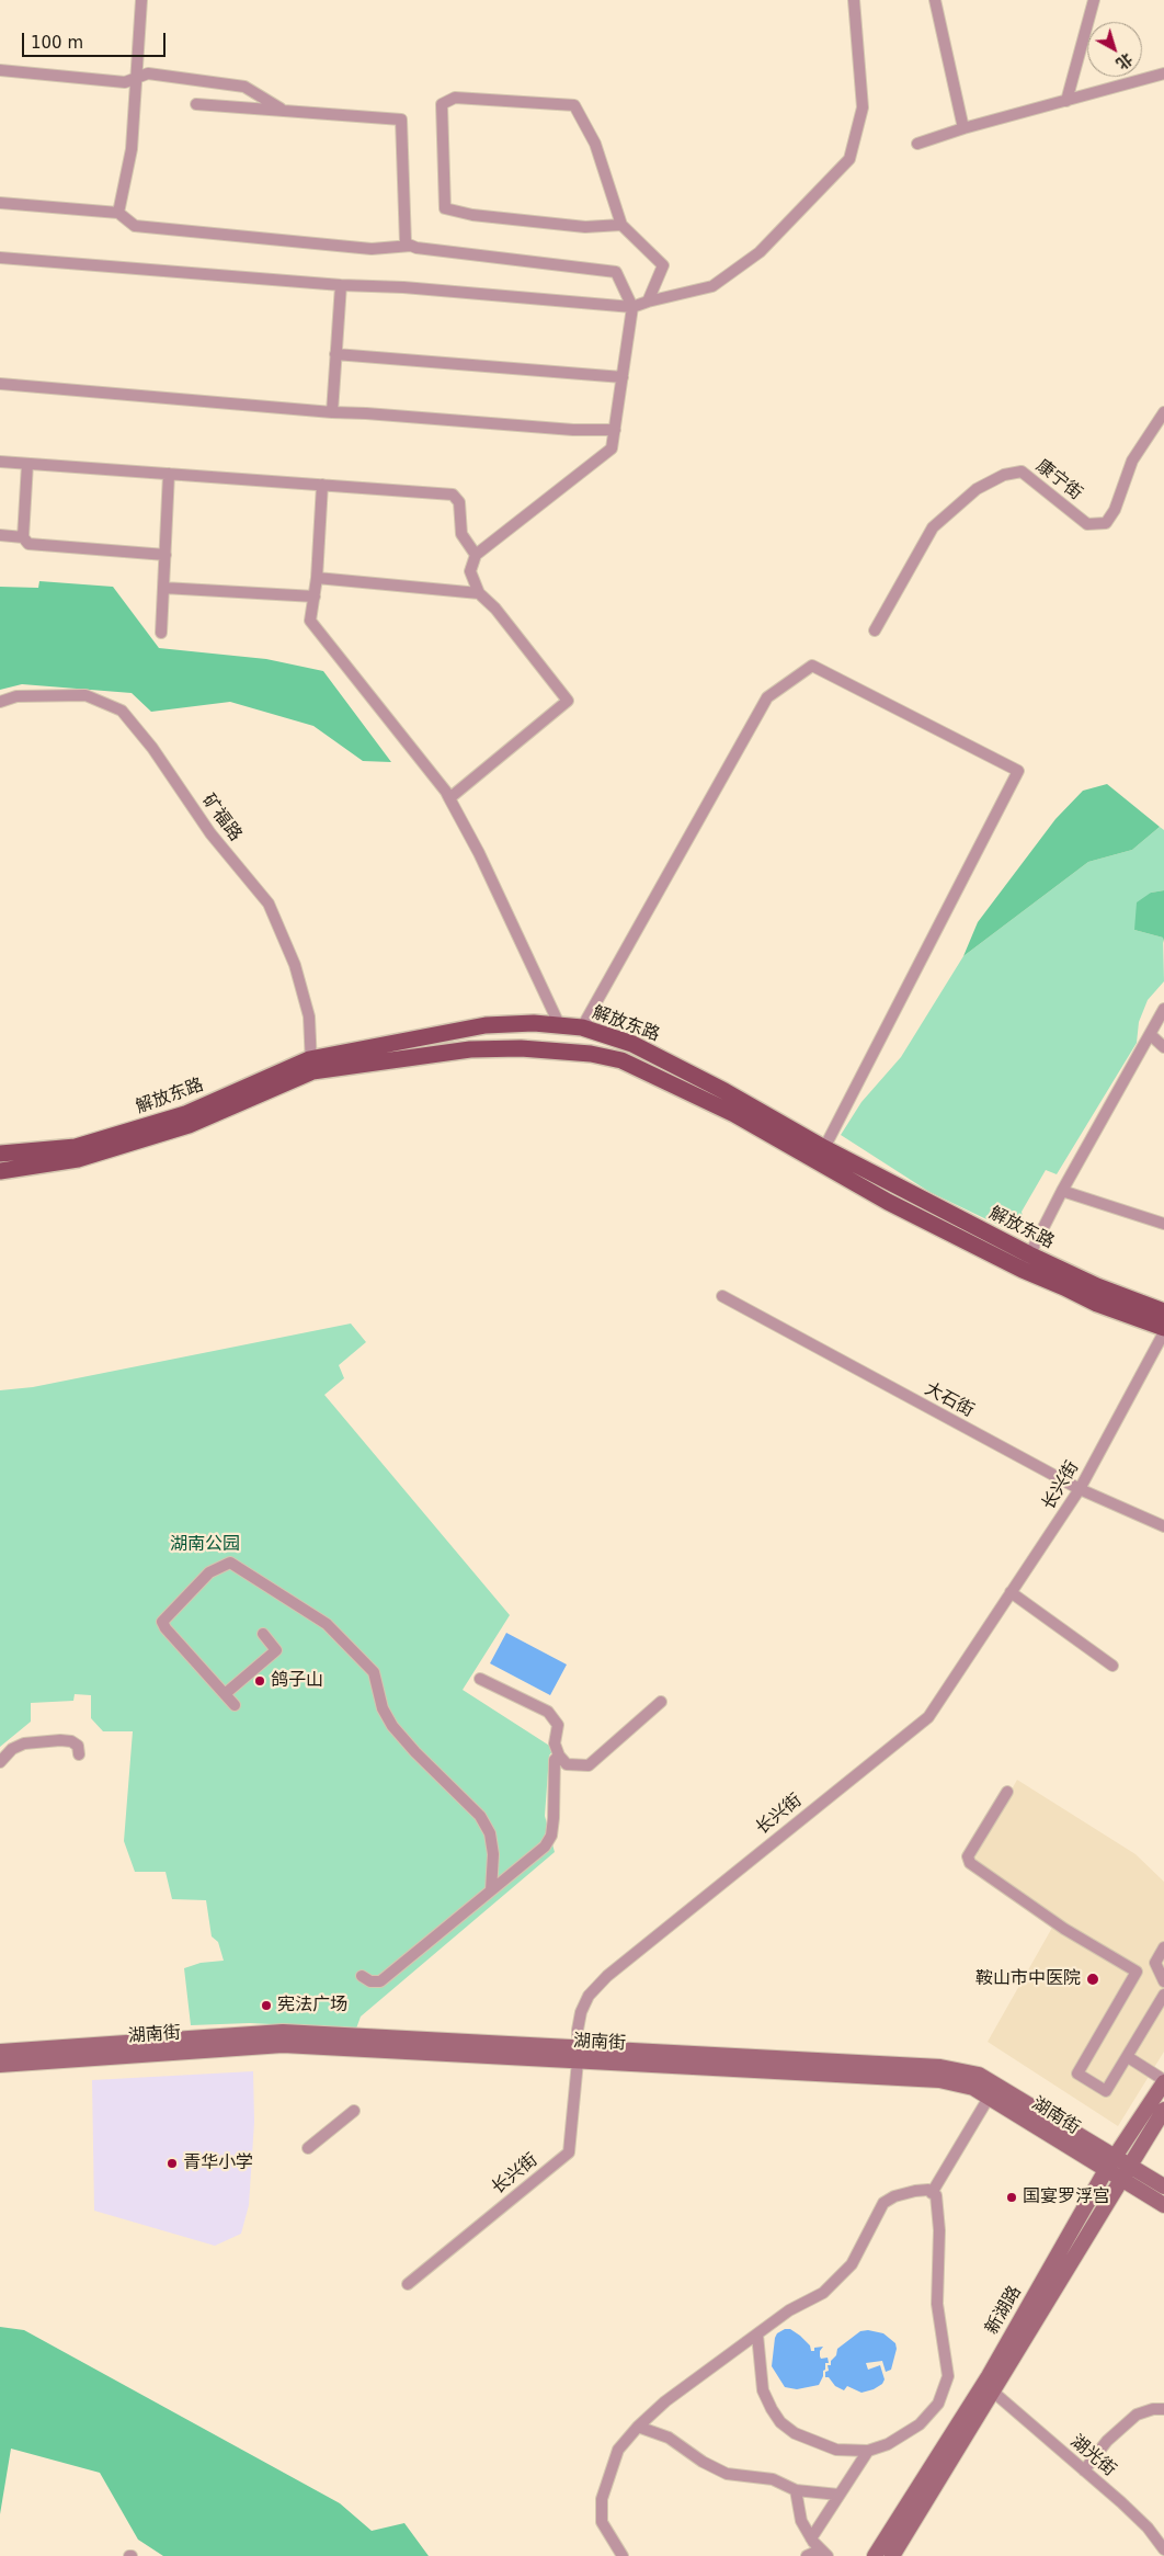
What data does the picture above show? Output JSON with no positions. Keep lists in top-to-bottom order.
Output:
{
  "streets": {
    "main road": ["解放东路", "湖南街", "新湖路"],
    "street": [
      "康宁街",
      "矿福路",
      "大石街",
      "长兴街",
      "湖光街"
    ]
  },
  "crossings": [
    ["矿福路", "解放东路"],
    ["解放东路", "长兴街"],
    ["大石街", "长兴街"],
    ["长兴街", "湖南街"],
    ["湖南街", "新湖路"],
    ["新湖路", "湖光街"]
  ],
  "parks": ["湖南公园"],
  "places": [
    "鸽子山",
    "鞍山市中医院",
    "宪法广场",
    "青华小学",
    "国宴罗浮宫"
  ],
  "scale_bar": "100 m",
  "north": "bottom right"
}
